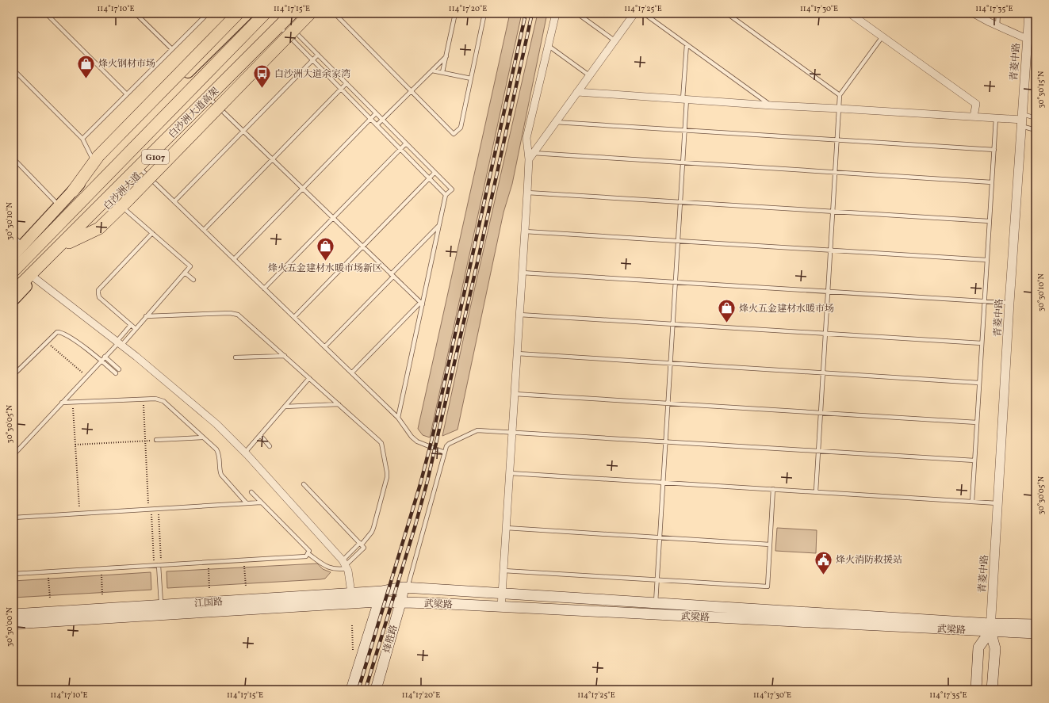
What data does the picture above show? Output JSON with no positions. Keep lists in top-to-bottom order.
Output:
{
  "streets": {
    "highway": ["白沙洲大道高架"],
    "main road": [
      "G107",
      "白沙洲大道",
      "江国路",
      "武梁路",
      "烽胜路"
    ],
    "street": ["青菱中路"]
  },
  "crossings": [
    ["青菱中路", "武梁路"],
    ["江国路", "武梁路"],
    ["江国路", "烽胜路"],
    ["武梁路", "烽胜路"]
  ],
  "places": {
    "shop": ["烽火钢材市场", "烽火五金建材水暖市场新区", "烽火五金建材水暖市场"],
    "bus stop": ["白沙洲大道余家湾"],
    "public building": ["烽火消防救援站"]
  },
  "coordinates": [
    "114°17'10\"E",
    "114°17'15\"E",
    "114°17'20\"E",
    "114°17'25\"E",
    "114°17'30\"E",
    "114°17'35\"E",
    "30°30'15\"N",
    "30°30'10\"N",
    "30°30'05\"N",
    "30°30'00\"N"
  ]
}
